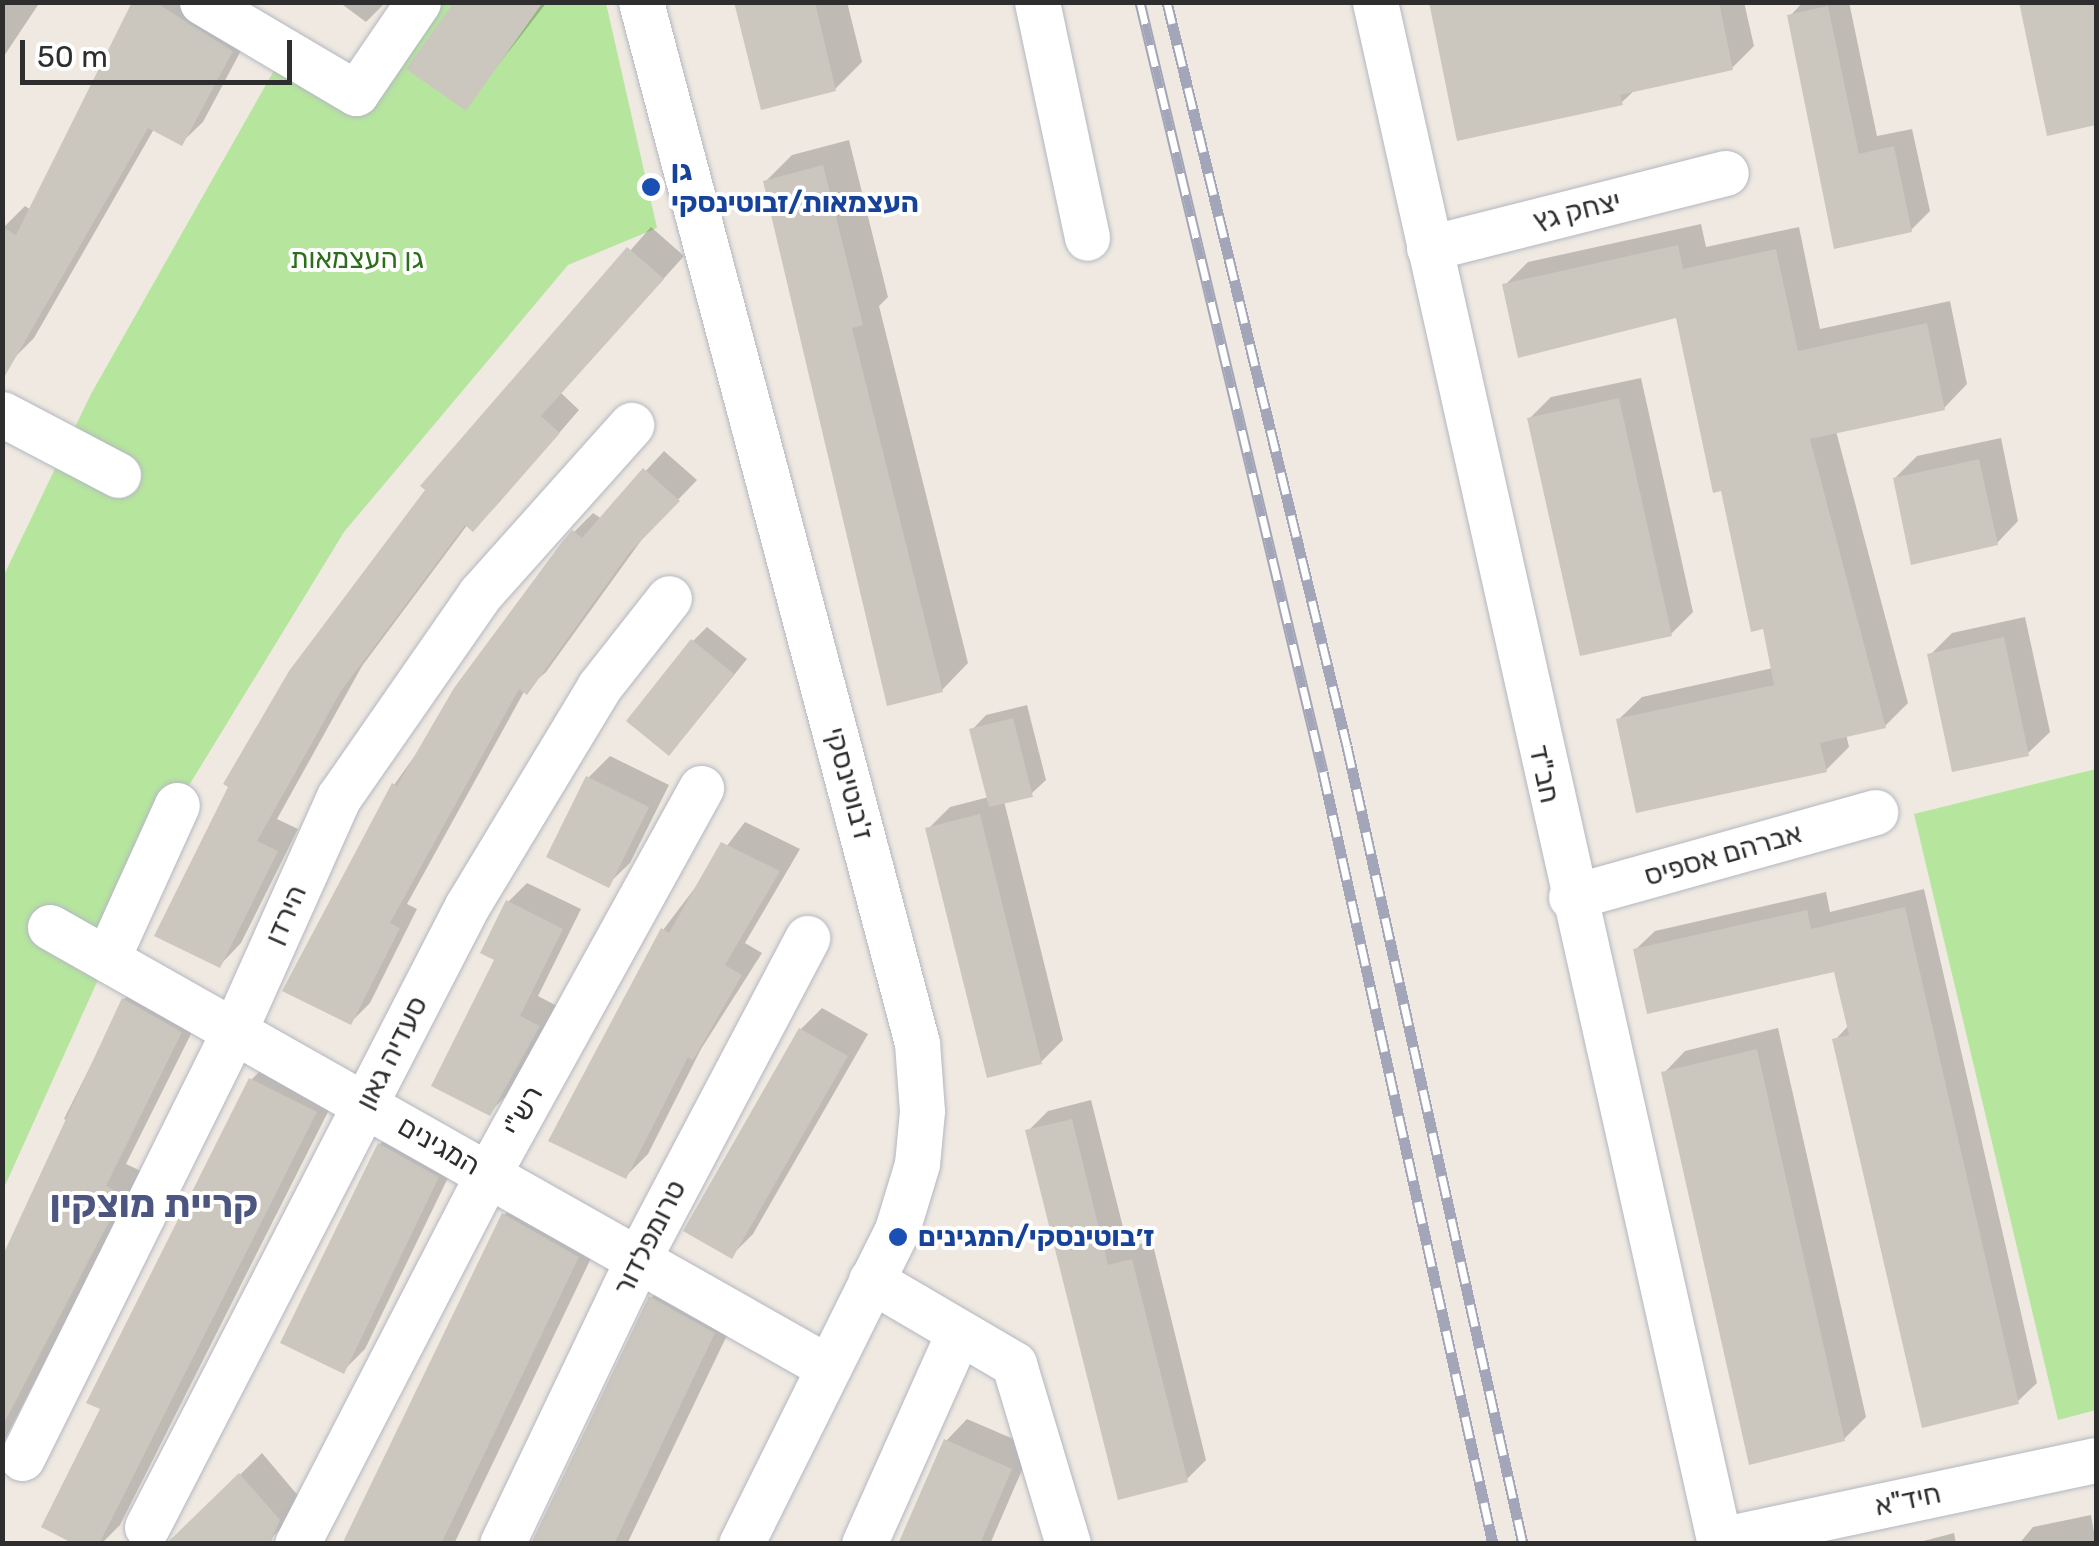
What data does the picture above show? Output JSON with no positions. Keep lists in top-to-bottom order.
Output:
{
  "streets": {
    "street": [
      "יצחק גץ",
      "חב\"ד",
      "ז'בוטינסקי",
      "אברהם אספיס",
      "הירדן",
      "סעדיה גאון",
      "רש\"י",
      "המגינים",
      "טרומפלדור",
      "חיד\"א"
    ]
  },
  "crossings": [
    ["יצחק גץ", "חב\"ד"],
    ["חב\"ד", "אברהם אספיס"],
    ["חב\"ד", "חיד\"א"],
    ["ז'בוטינסקי", "המגינים"],
    ["הירדן", "המגינים"],
    ["סעדיה גאון", "המגינים"],
    ["רש\"י", "המגינים"],
    ["המגינים", "טרומפלדור"]
  ],
  "districts": ["קריית מוצקין"],
  "parks": ["גן העצמאות"],
  "places": ["גן העצמאות/זבוטינסקי", "ז׳בוטינסקי/המגינים"],
  "scale_bar": "50 m"
}
